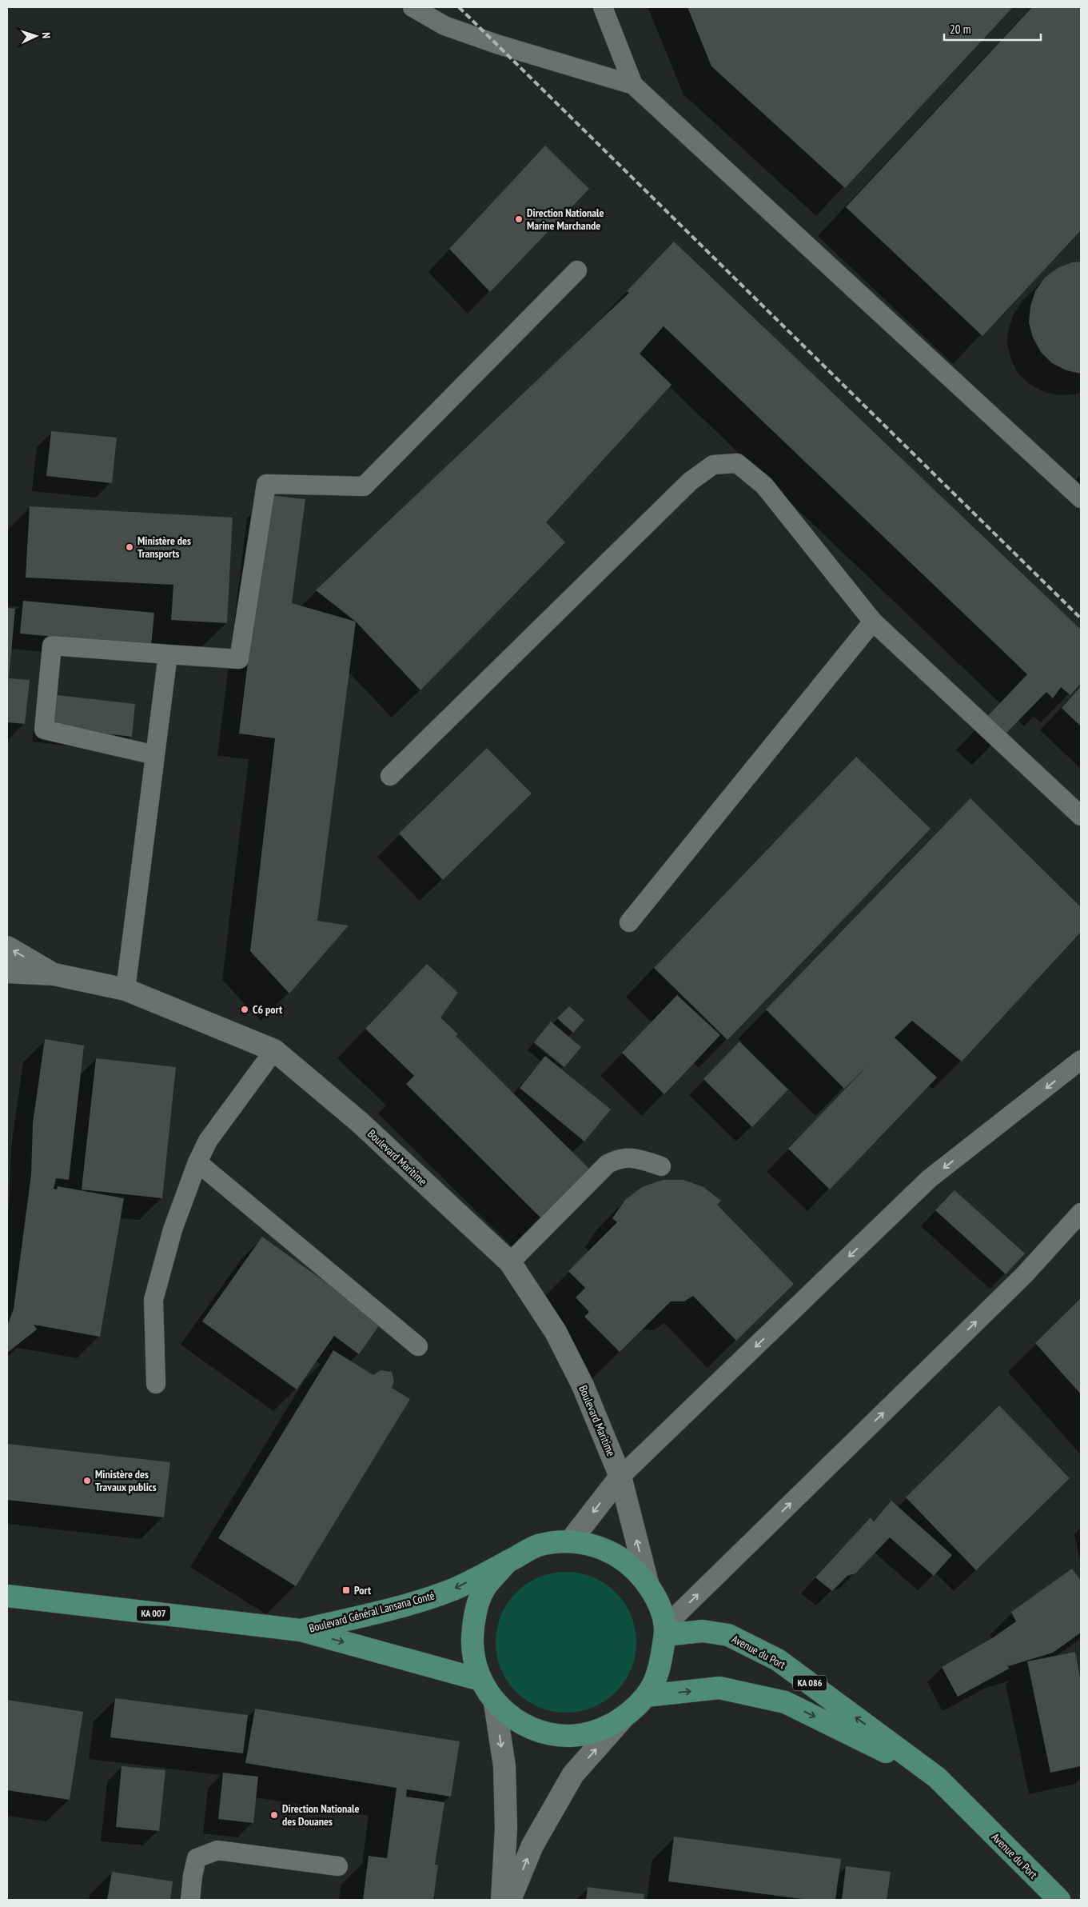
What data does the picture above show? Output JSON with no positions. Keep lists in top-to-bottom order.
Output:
{
  "streets": {
    "main road": [
      "Boulevard Général Lansana Conté",
      "KA 007",
      "Avenue du Port",
      "KA 086"
    ],
    "street": ["Boulevard Maritime"]
  },
  "places": {
    "other": [
      "Direction Nationale Marine Marchande",
      "Ministère des Transports",
      "C6 port",
      "Ministère des Travaux publics",
      "Direction Nationale des Douanes"
    ],
    "transit": ["Port"]
  },
  "scale_bar": "20 m",
  "north": "right"
}
